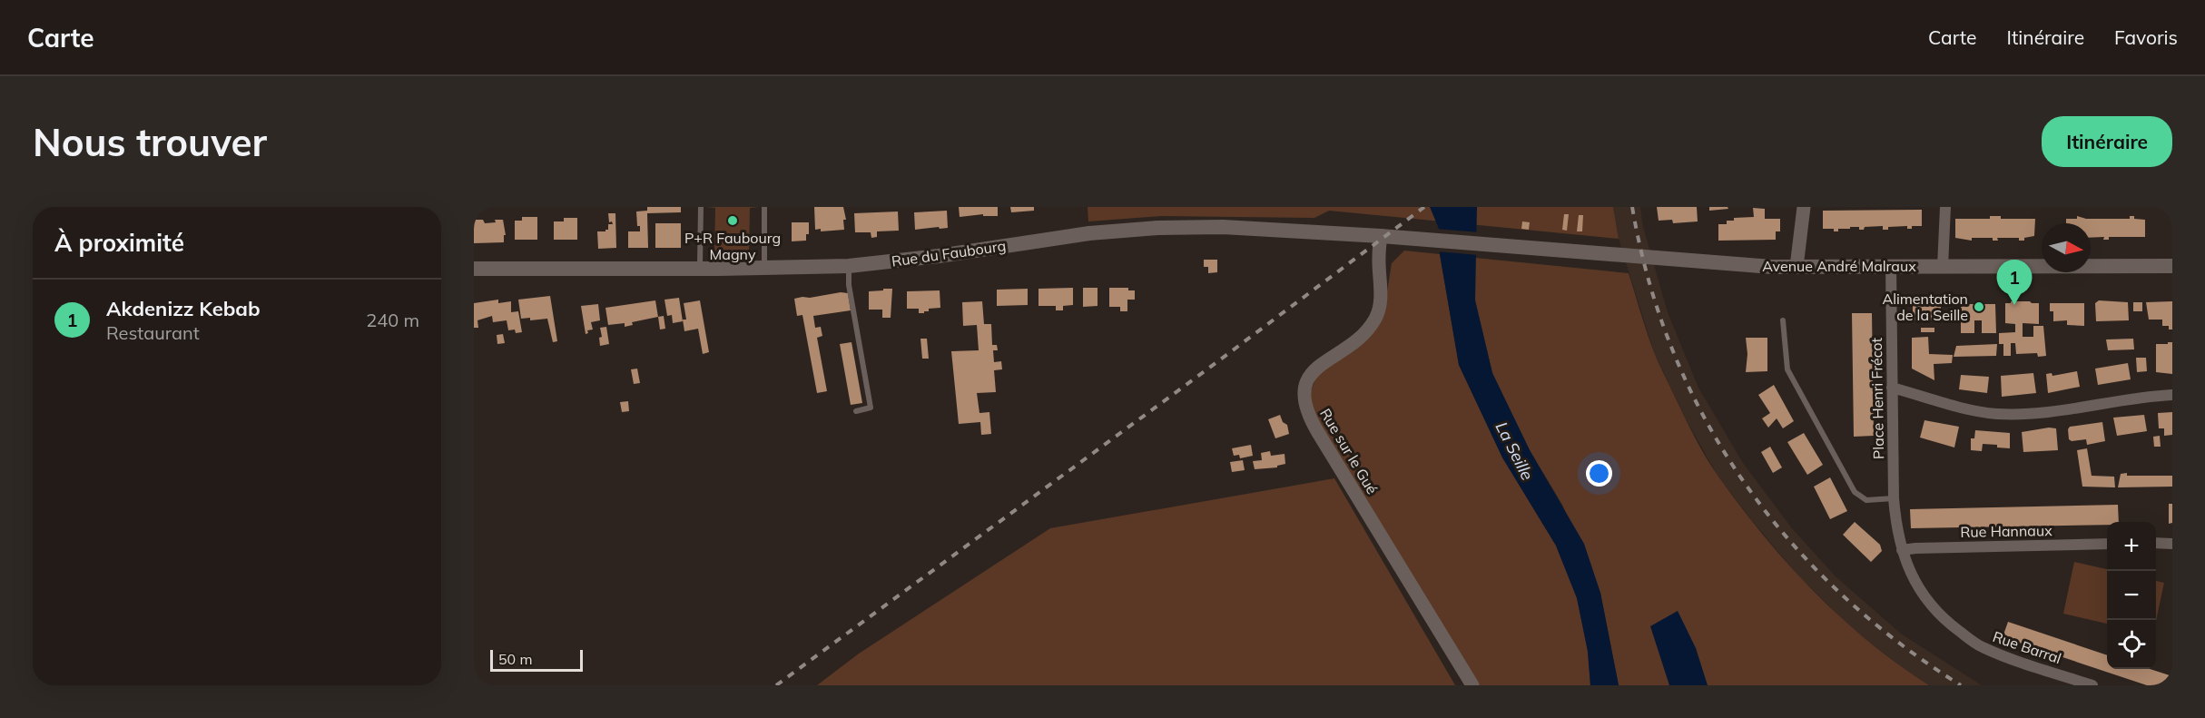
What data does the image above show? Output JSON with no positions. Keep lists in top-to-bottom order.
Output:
{
  "streets": {
    "main road": ["Rue du Faubourg", "Avenue André Malraux"],
    "street": [
      "Place Henri Frécot",
      "Rue sur le Gué",
      "Rue Hannaux",
      "Rue Barral"
    ]
  },
  "crossings": [
    ["Rue du Faubourg", "Avenue André Malraux"],
    ["Rue du Faubourg", "Rue sur le Gué"],
    ["Avenue André Malraux", "Place Henri Frécot"],
    ["Place Henri Frécot", "Rue Hannaux"],
    ["Place Henri Frécot", "Rue Barral"],
    ["Rue Hannaux", "Rue Barral"]
  ],
  "water": ["La Seille"],
  "places": ["P+R Faubourg Magny", "Alimentation de la Seille"],
  "scale_bar": "50 m",
  "north": "right",
  "page": {
    "header": "Carte",
    "nav": ["Carte", "Itinéraire", "Favoris"],
    "buttons": "Itinéraire",
    "title": "Nous trouver",
    "heading": "À proximité",
    "pins": "1",
    "list": [
      {
        "mark": "1",
        "name": "Akdenizz Kebab",
        "note": "Restaurant",
        "value": "240 m"
      }
    ],
    "map_buttons": ["+", "−"],
    "scale": "50 m"
  }
}
